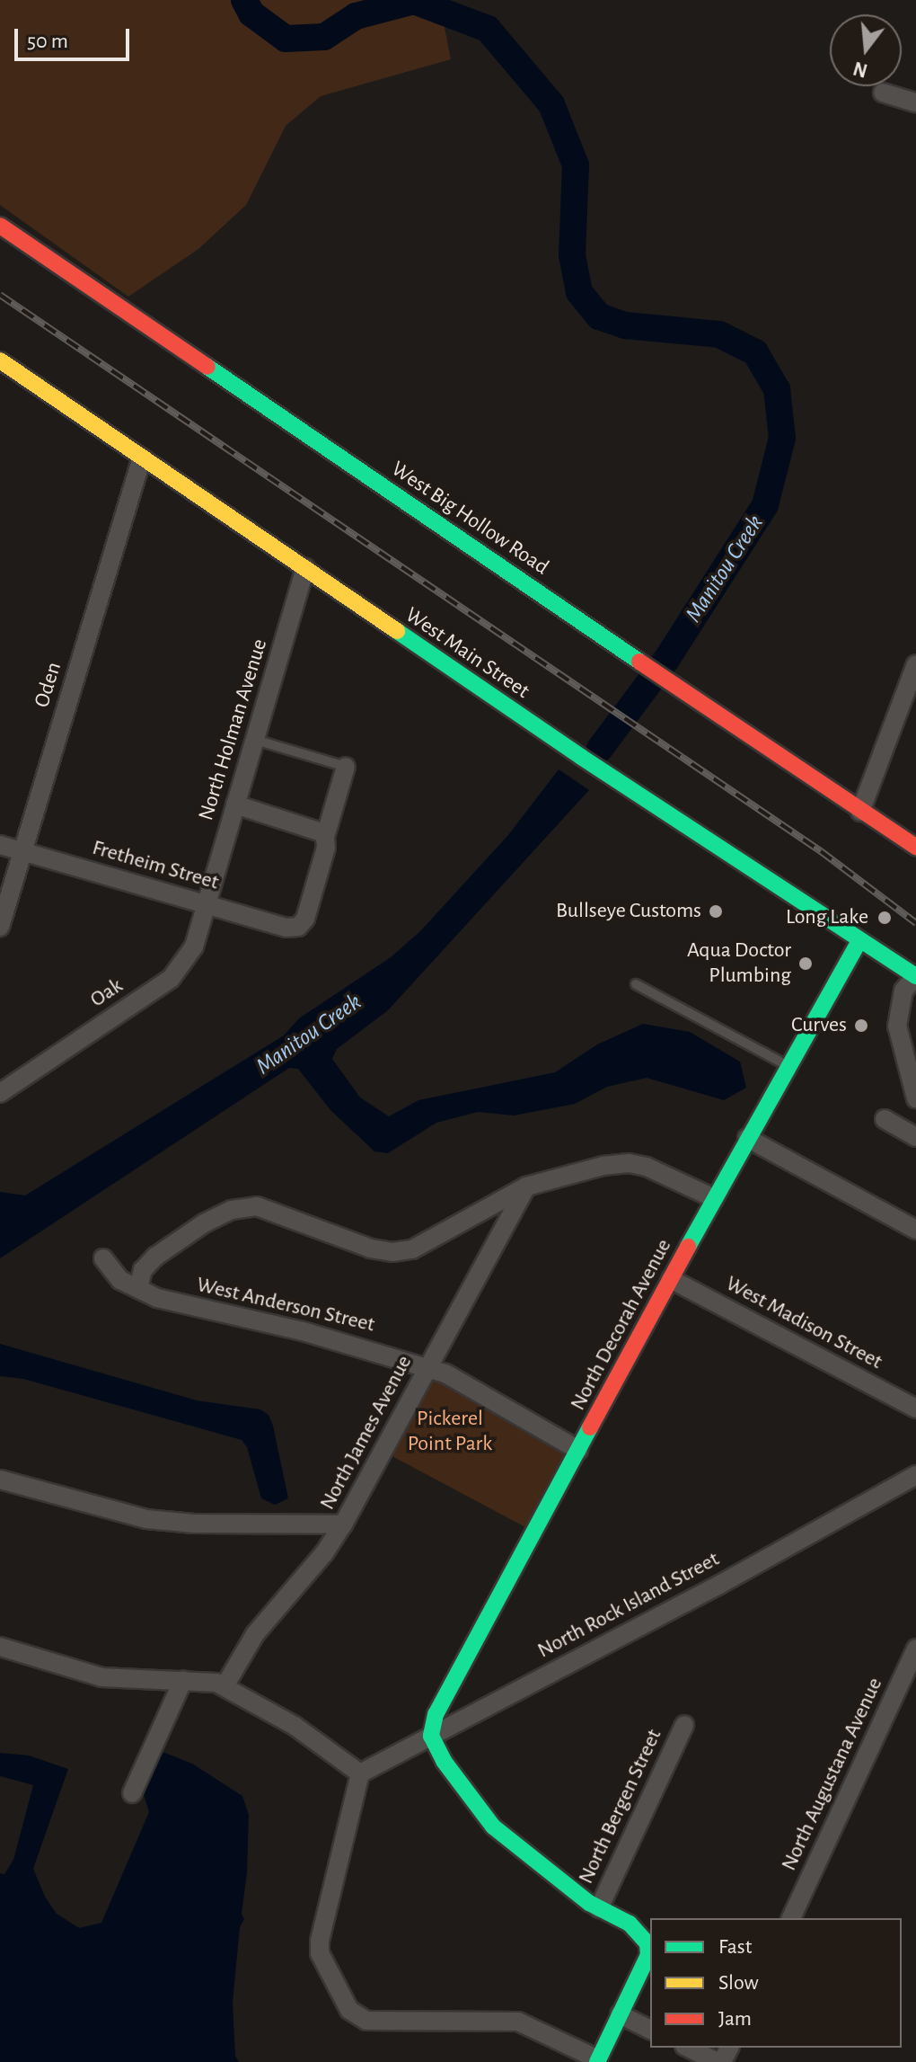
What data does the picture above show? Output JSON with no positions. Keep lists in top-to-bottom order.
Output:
{
  "streets": {
    "street": [
      "West Big Hollow Road",
      "West Main Street",
      "Oden",
      "North Holman Avenue",
      "Fretheim Street",
      "Oak",
      "West Anderson Street",
      "West Madison Street",
      "North Decorah Avenue",
      "North James Avenue",
      "North Rock Island Street",
      "North Augustana Avenue",
      "North Bergen Street"
    ]
  },
  "crossings": [
    ["West Main Street", "Oden"],
    ["West Main Street", "North Holman Avenue"],
    ["West Main Street", "North Decorah Avenue"],
    ["Oden", "Fretheim Street"],
    ["North Holman Avenue", "Fretheim Street"],
    ["North Holman Avenue", "Oak"],
    ["Fretheim Street", "Oak"],
    ["West Anderson Street", "North Decorah Avenue"],
    ["West Anderson Street", "North James Avenue"],
    ["West Madison Street", "North Decorah Avenue"],
    ["North Decorah Avenue", "North Rock Island Street"]
  ],
  "water": ["Manitou Creek"],
  "parks": ["Pickerel Point Park"],
  "places": [
    "Bullseye Customs",
    "Long Lake",
    "Aqua Doctor Plumbing",
    "Curves"
  ],
  "legend": ["Fast", "Slow", "Jam"],
  "scale_bar": "50 m",
  "north": "bottom"
}
